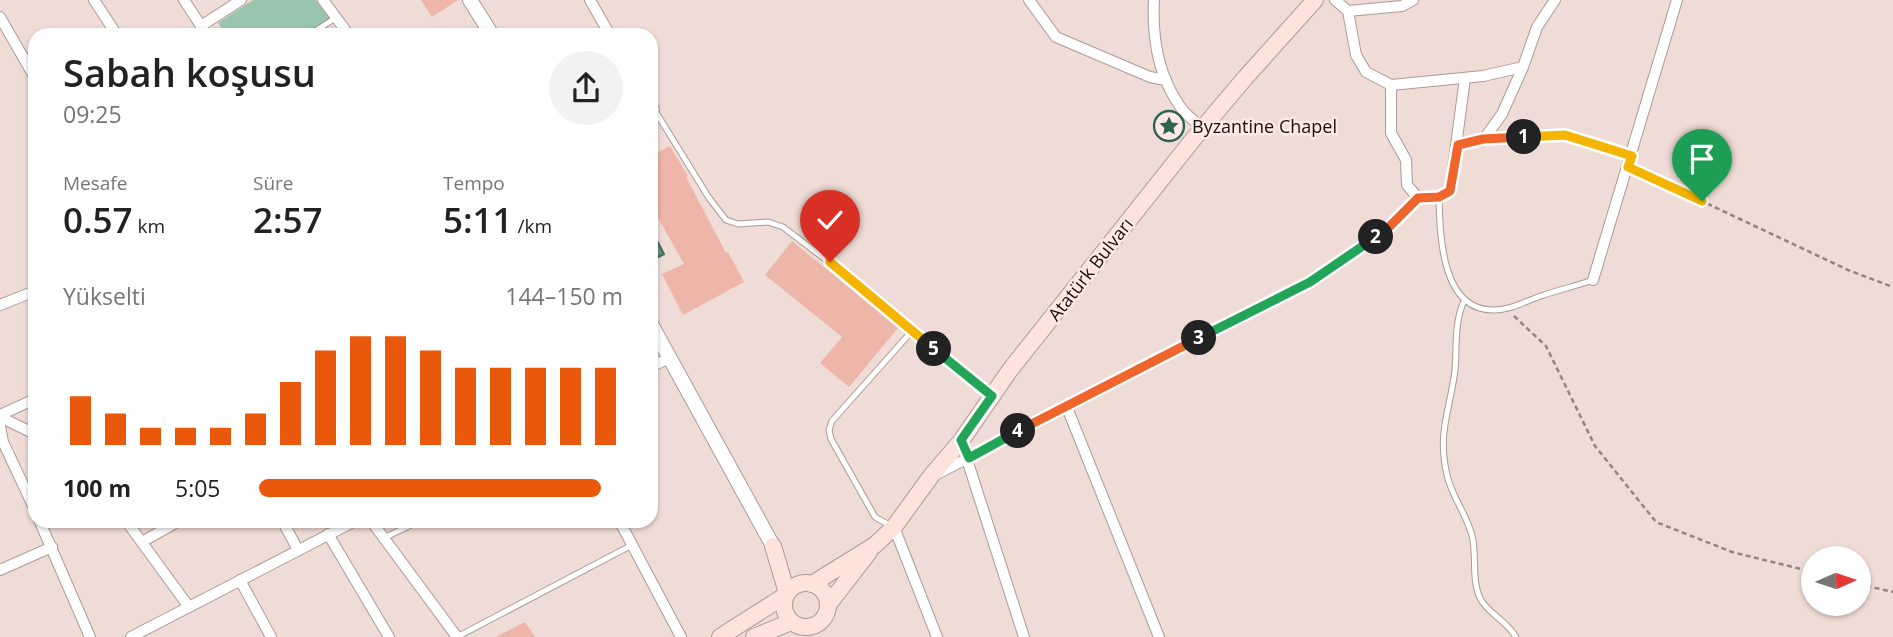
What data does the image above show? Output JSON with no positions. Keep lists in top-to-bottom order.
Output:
{
  "streets": {
    "main road": ["Atatürk Bulvarı"]
  },
  "places": {
    "place": ["Byzantine Chapel"]
  },
  "north": "right",
  "page": {
    "heading": ["Sabah koşusu", "09:25"],
    "pins": [
      "1",
      "2",
      "3",
      "5",
      "4"
    ],
    "stats": [
      ["Mesafe", "0.57 km"],
      ["Süre", "2:57"],
      ["Tempo", "5:11 /km"]
    ],
    "chart": ["Yükselti", "144–150 m"],
    "list": [
      {
        "name": "100 m",
        "note": "5:05"
      }
    ]
  }
}
